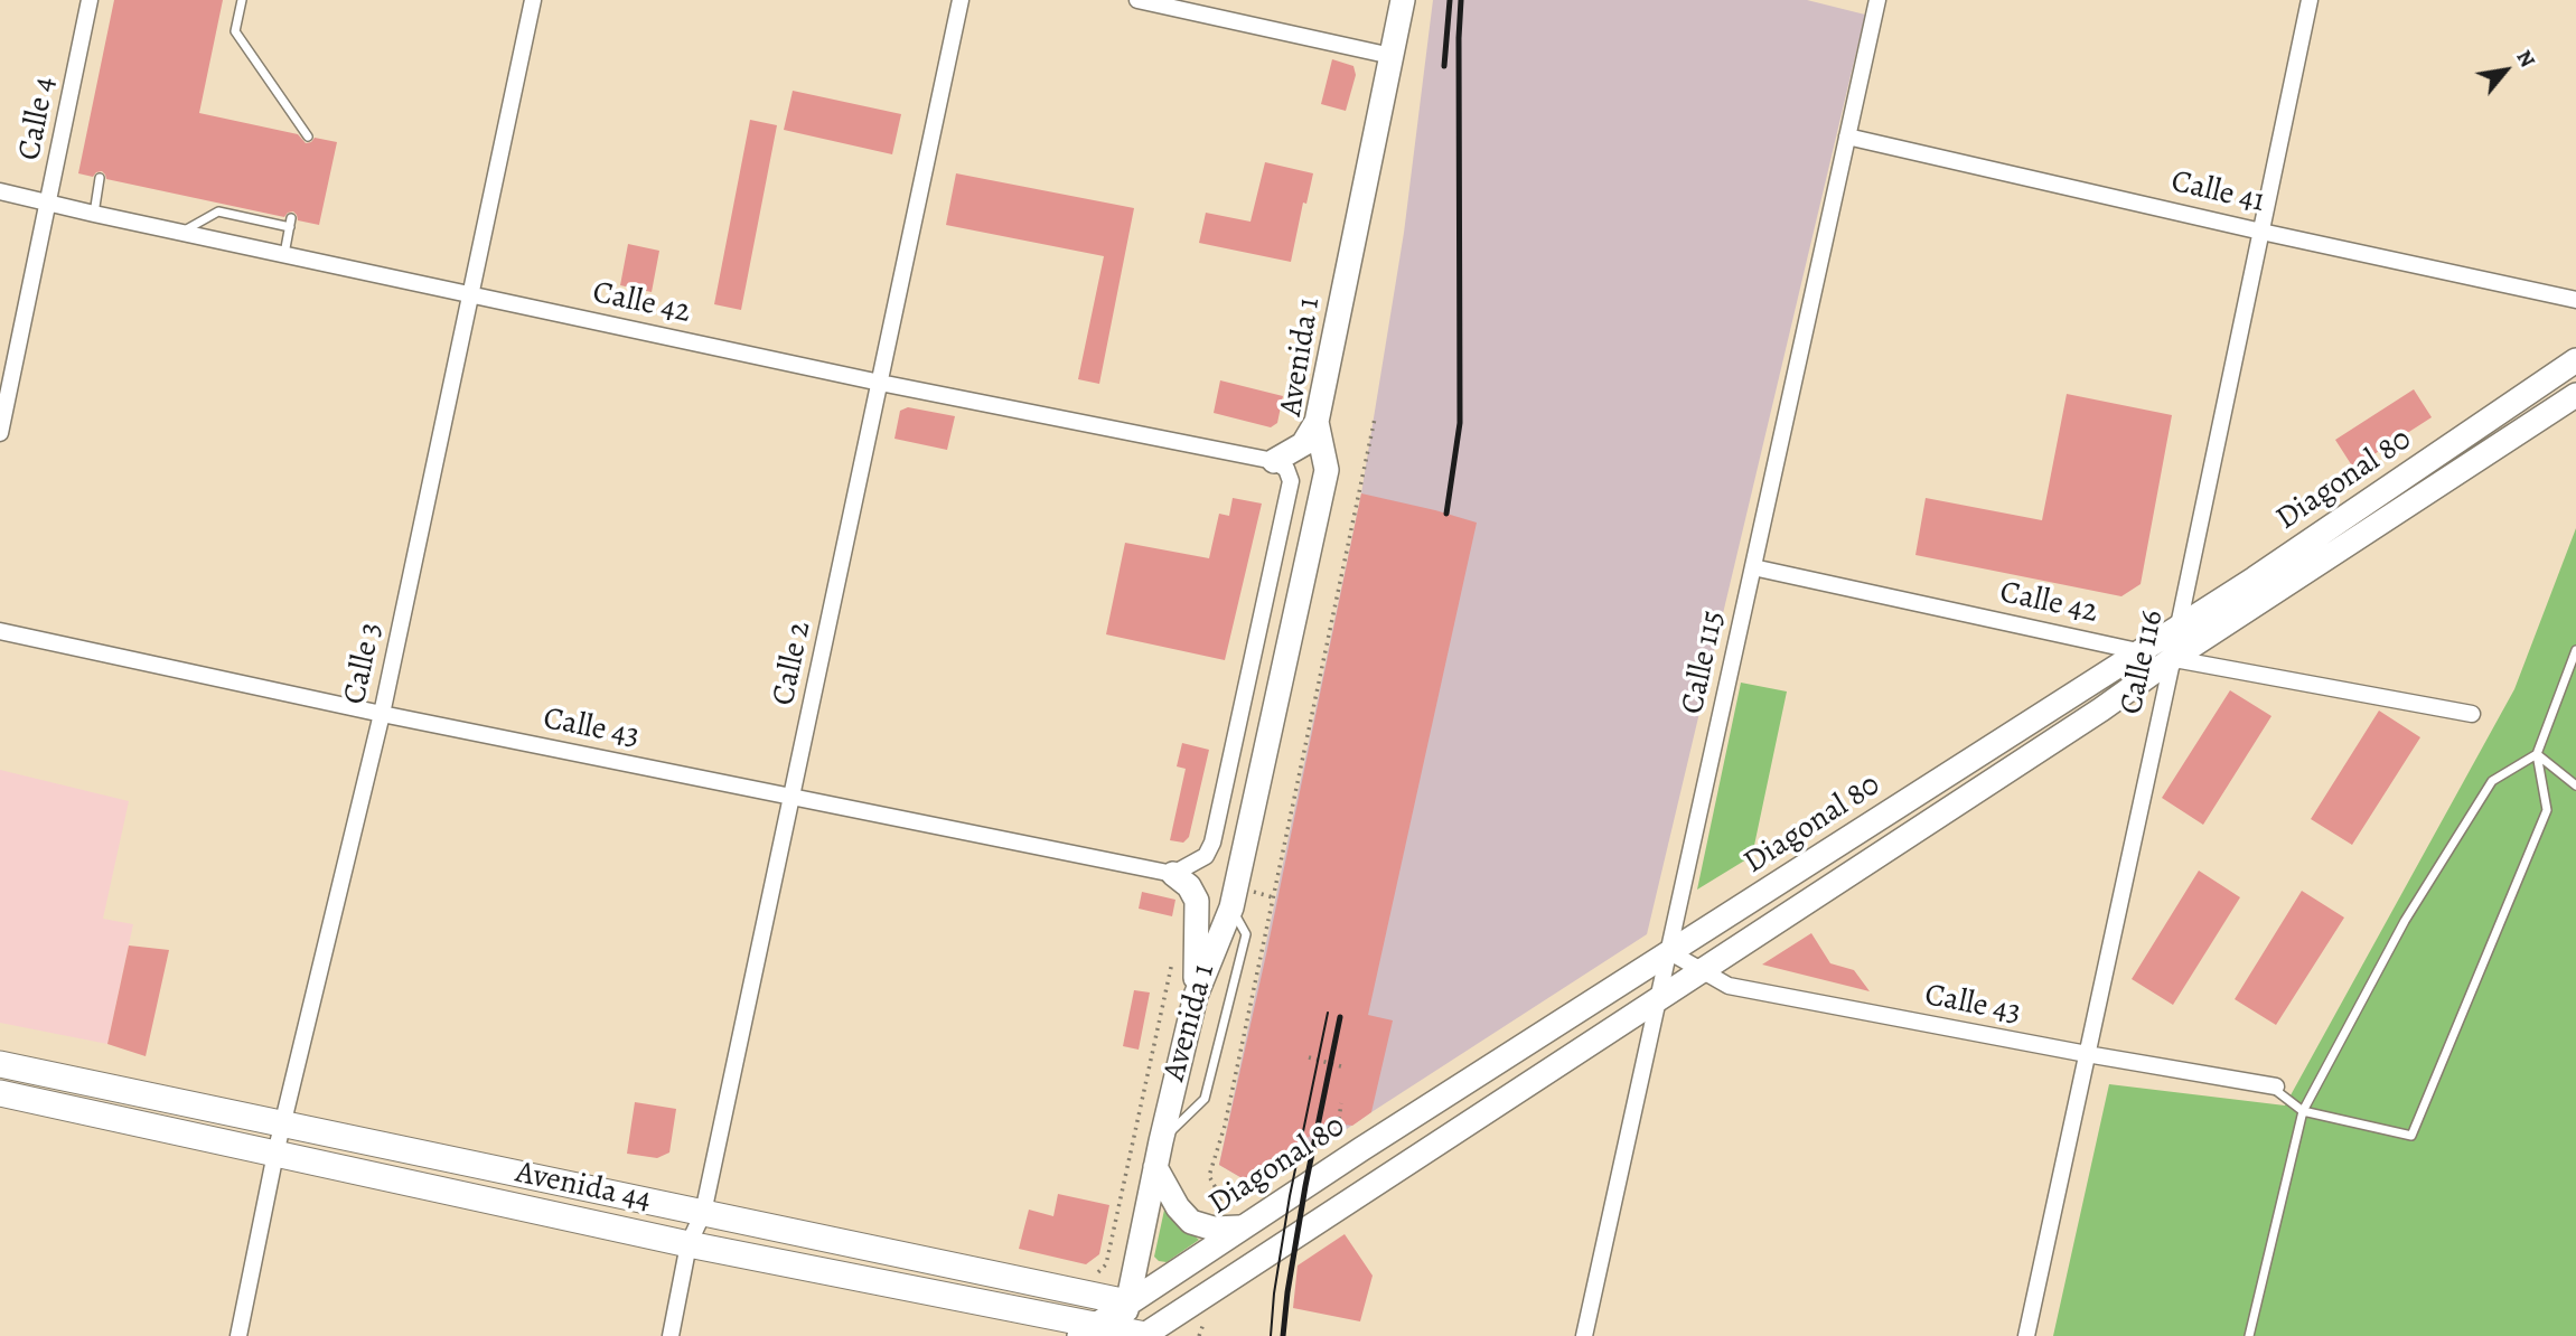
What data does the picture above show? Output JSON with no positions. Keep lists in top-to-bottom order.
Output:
{
  "streets": {
    "main road": ["Avenida 1", "Diagonal 80", "Avenida 44"],
    "street": [
      "Calle 4",
      "Calle 41",
      "Calle 42",
      "Calle 115",
      "Calle 116",
      "Calle 3",
      "Calle 2",
      "Calle 43"
    ]
  },
  "crossings": [
    ["Calle 4", "Calle 42"],
    ["Calle 41", "Calle 115"],
    ["Calle 41", "Calle 116"],
    ["Calle 42", "Diagonal 80"],
    ["Calle 42", "Calle 115"],
    ["Calle 42", "Calle 116"],
    ["Calle 42", "Calle 3"],
    ["Calle 42", "Calle 2"],
    ["Avenida 1", "Diagonal 80"],
    ["Avenida 1", "Avenida 44"],
    ["Diagonal 80", "Calle 115"],
    ["Diagonal 80", "Calle 116"],
    ["Diagonal 80", "Calle 43"],
    ["Diagonal 80", "Avenida 44"],
    ["Calle 115", "Calle 43"],
    ["Calle 116", "Calle 43"],
    ["Calle 3", "Calle 43"],
    ["Calle 3", "Avenida 44"],
    ["Calle 2", "Calle 43"],
    ["Calle 2", "Avenida 44"]
  ],
  "north": "top right"
}
